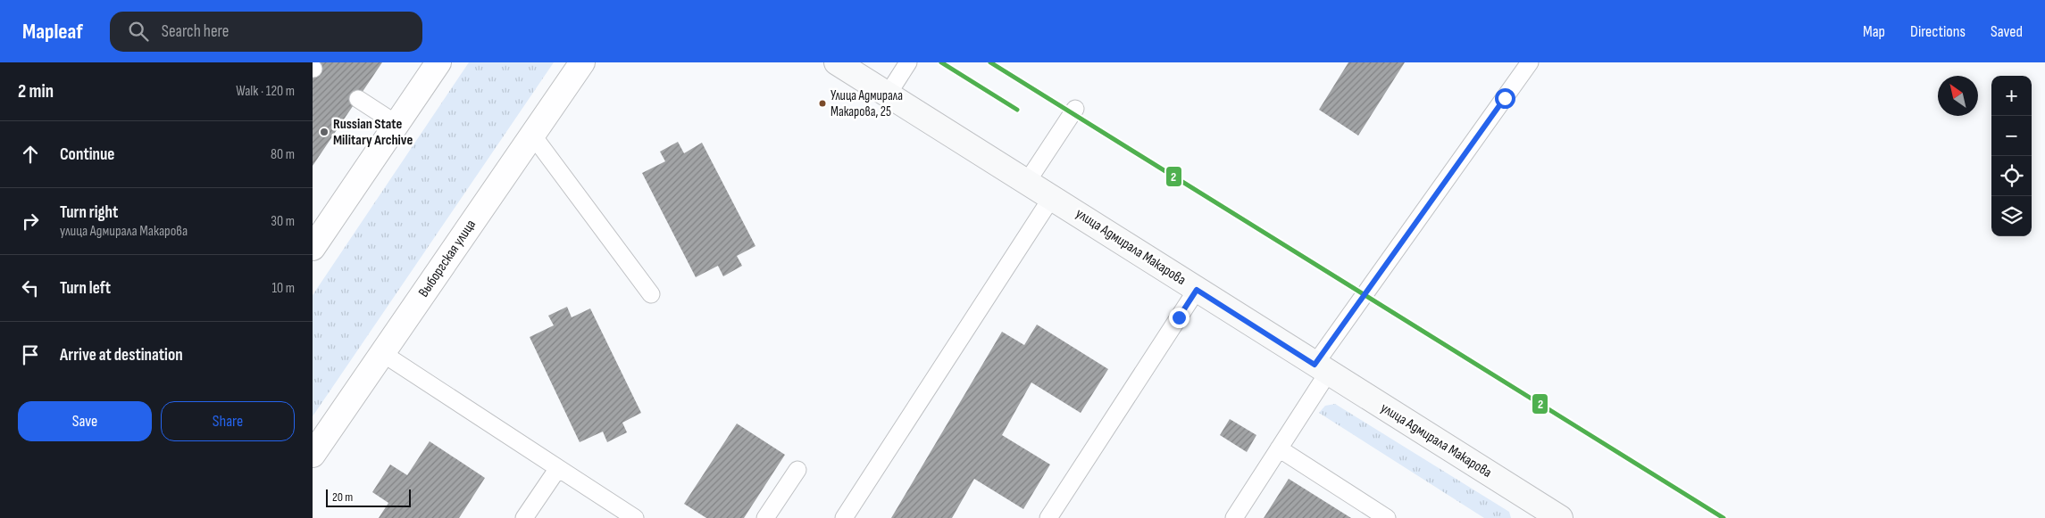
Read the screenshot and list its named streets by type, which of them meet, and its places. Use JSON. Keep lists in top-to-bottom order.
{
  "streets": {
    "street": ["улица Адмирала Макарова", "Выборгская улица"]
  },
  "places": ["Улица Адмирала Макарова, 25", "Russian State Military Archive"],
  "lines": ["metro line 2"],
  "scale_bar": "20 m",
  "north": "top left",
  "page": {
    "header": "Mapleaf",
    "search": "Search here",
    "nav": ["Map", "Directions", "Saved"],
    "heading": ["2 min", "Walk · 120 m"],
    "map_buttons": ["+", "−"],
    "list": [
      ["Continue", "80 m"],
      ["Turn right", "улица Адмирала Макарова", "30 m"],
      ["Turn left", "10 m"],
      "Arrive at destination"
    ],
    "buttons": ["Save", "Share"],
    "scale": "20 m"
  }
}
